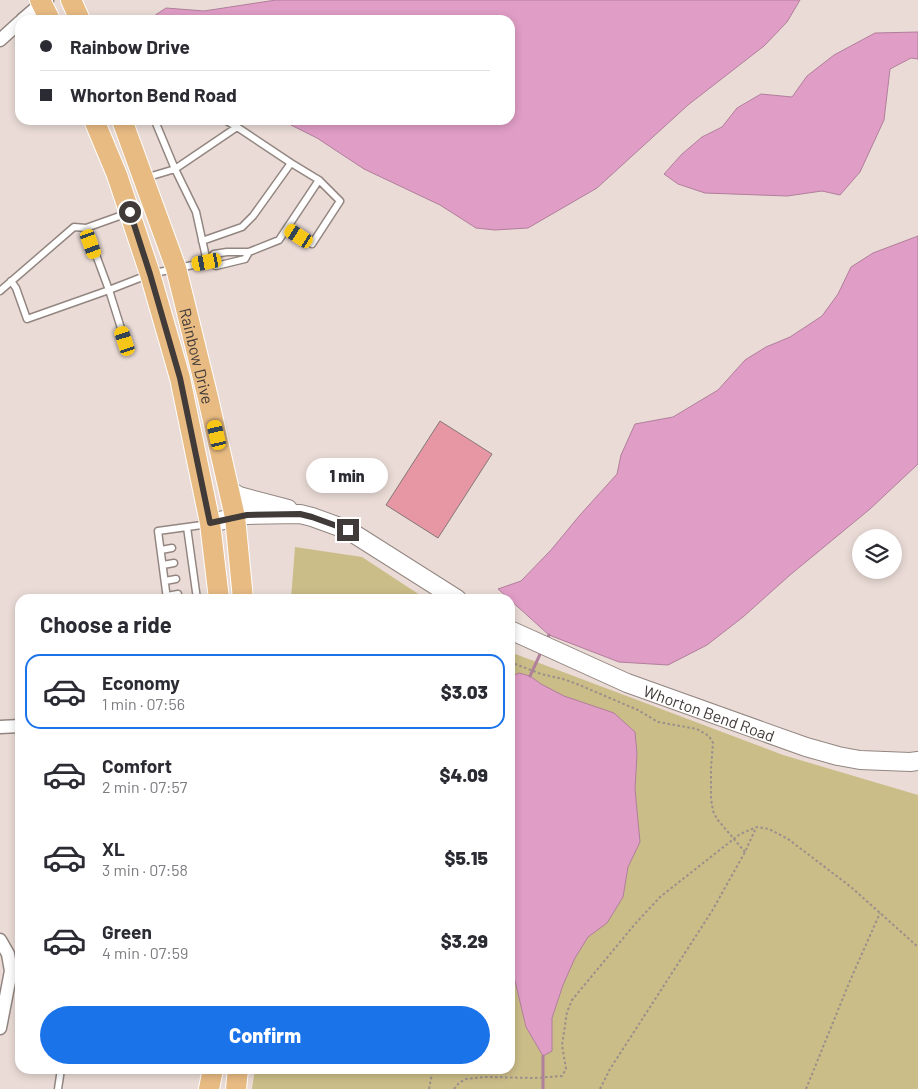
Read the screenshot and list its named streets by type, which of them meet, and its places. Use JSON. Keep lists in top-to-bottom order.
{
  "streets": {
    "main road": ["Rainbow Drive", "Whorton Bend Road"]
  },
  "page": {
    "banner": ["Rainbow Drive", "Whorton Bend Road"],
    "bubble": "1 min",
    "heading": "Choose a ride",
    "list": [
      {
        "name": "Economy",
        "note": "1 min · 07:56",
        "value": "$3.03"
      },
      {
        "name": "Comfort",
        "note": "2 min · 07:57",
        "value": "$4.09"
      },
      {
        "name": "XL",
        "note": "3 min · 07:58",
        "value": "$5.15"
      },
      {
        "name": "Green",
        "note": "4 min · 07:59",
        "value": "$3.29"
      }
    ],
    "buttons": "Confirm"
  }
}
